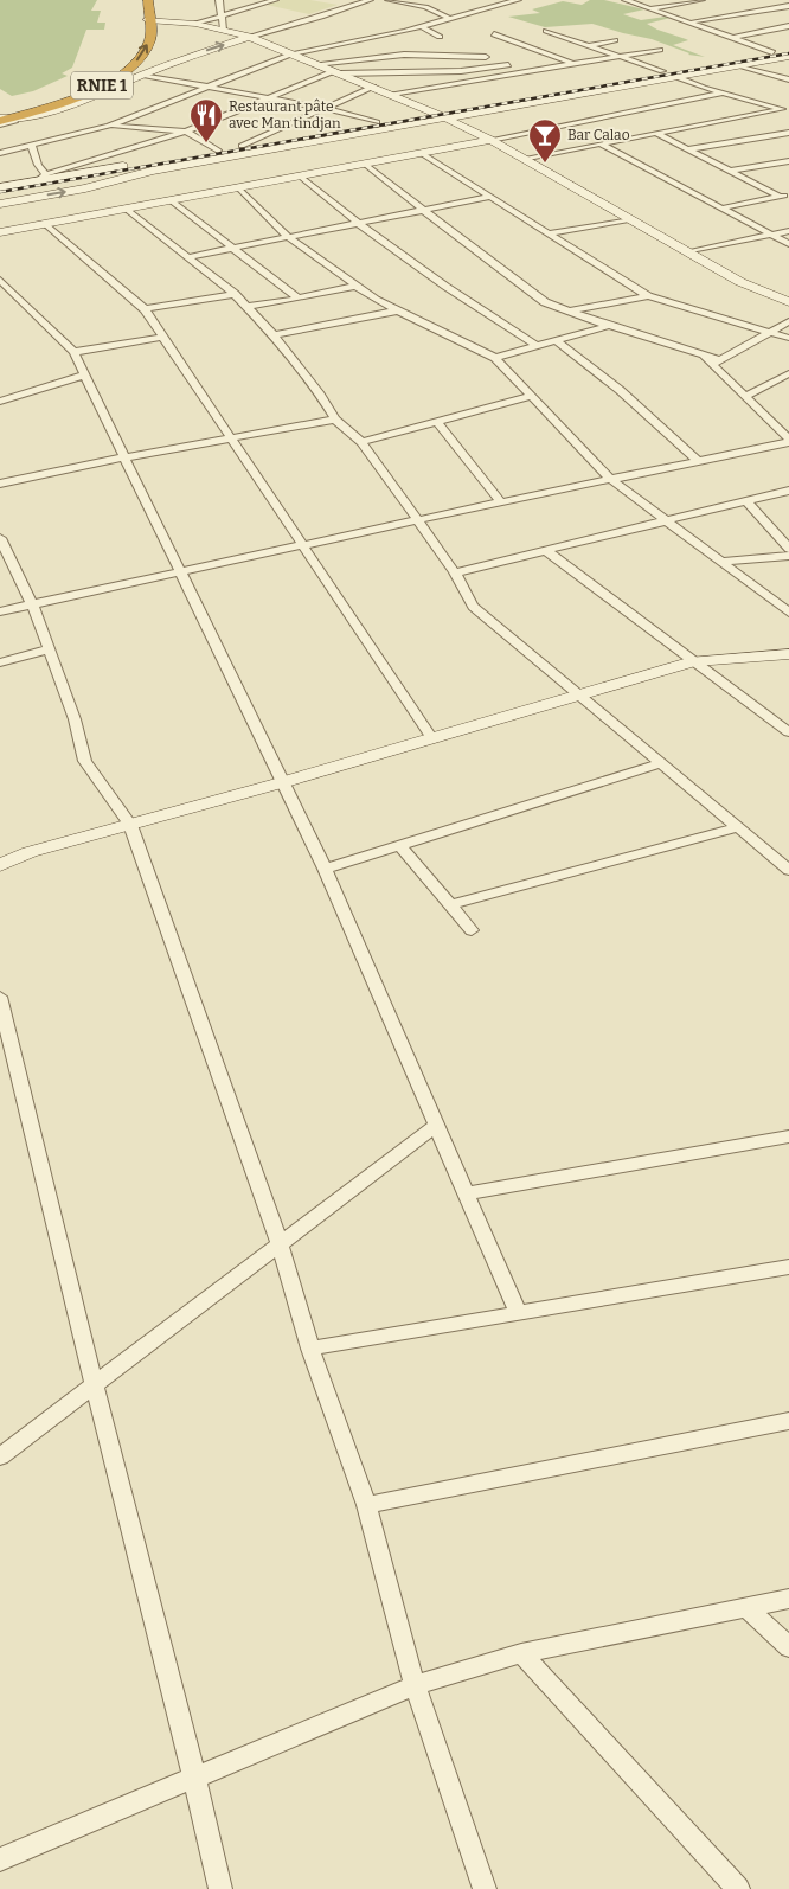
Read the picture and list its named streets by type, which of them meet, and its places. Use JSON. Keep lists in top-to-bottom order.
{
  "streets": {
    "highway": ["RNIE 1"]
  },
  "places": {
    "restaurant": ["Restaurant pâte avec Man tindjan"],
    "bar": ["Bar Calao"]
  }
}
